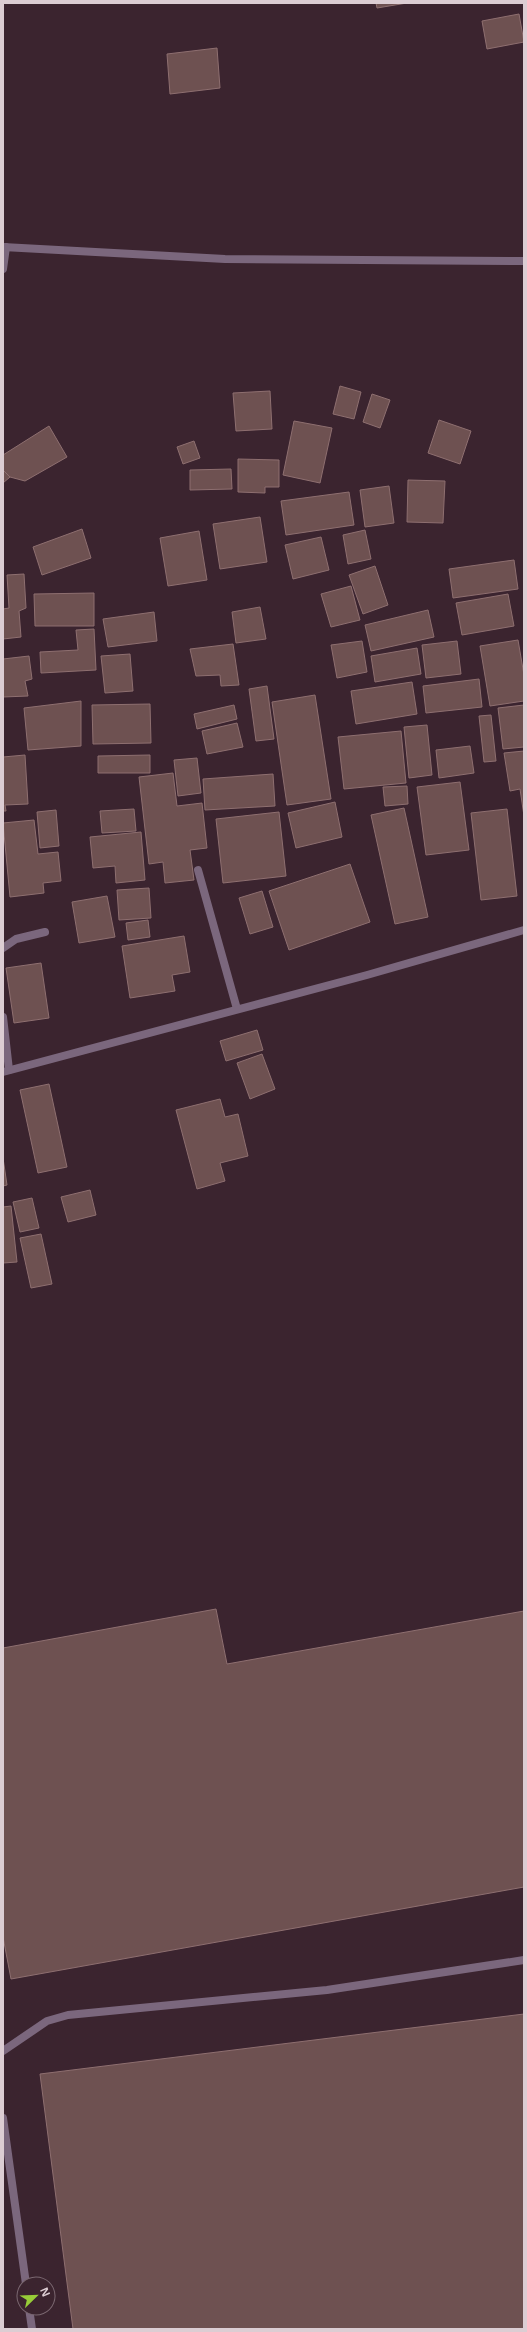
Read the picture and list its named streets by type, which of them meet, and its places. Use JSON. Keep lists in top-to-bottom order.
{
  "north": "top right"
}
